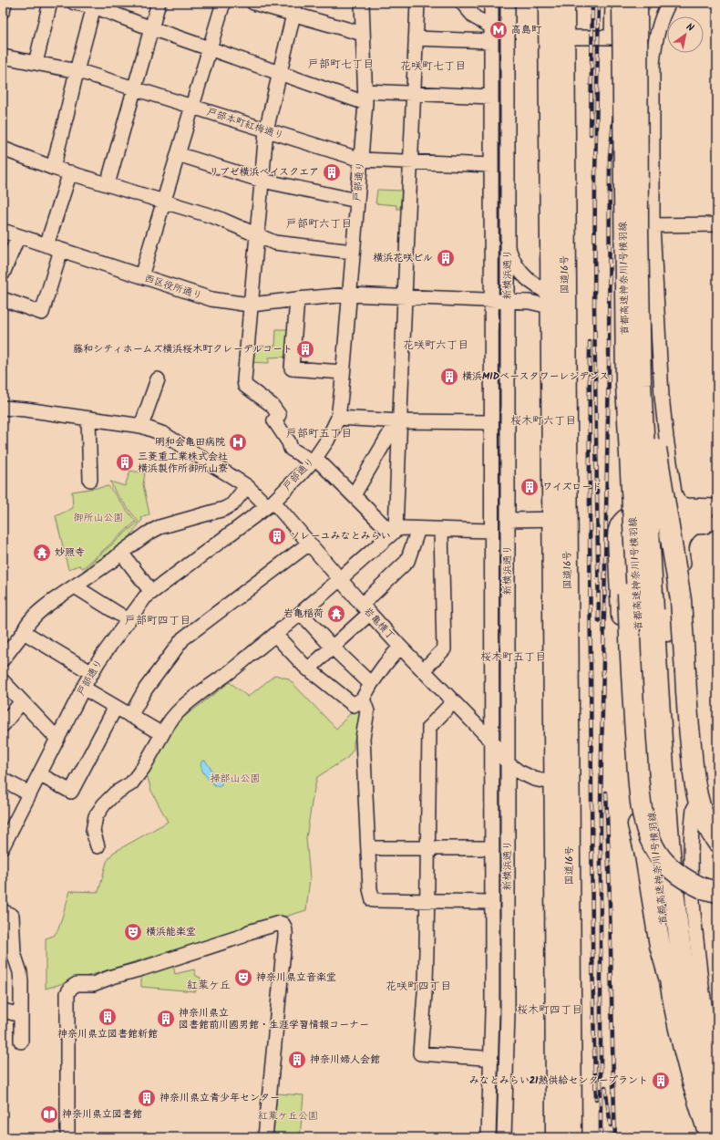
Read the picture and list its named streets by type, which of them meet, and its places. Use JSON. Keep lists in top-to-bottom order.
{
  "streets": {
    "highway": ["国道16号", "首都高速神奈川1号横羽線"],
    "street": [
      "戸部本町紅梅通り",
      "戸部通り",
      "新横浜通り",
      "西区役所通り",
      "岩亀横丁"
    ]
  },
  "crossings": [
    ["戸部本町紅梅通り", "戸部通り"],
    ["戸部本町紅梅通り", "新横浜通り"],
    ["戸部通り", "西区役所通り"],
    ["戸部通り", "岩亀横丁"],
    ["新横浜通り", "西区役所通り"],
    ["新横浜通り", "岩亀横丁"],
    ["国道16号", "西区役所通り"],
    ["国道16号", "岩亀横丁"]
  ],
  "districts": [
    "戸部町七丁目",
    "花咲町七丁目",
    "戸部町六丁目",
    "花咲町六丁目",
    "桜木町六丁目",
    "戸部町五丁目",
    "戸部町四丁目",
    "桜木町五丁目",
    "紅葉ケ丘",
    "花咲町四丁目",
    "桜木町四丁目"
  ],
  "parks": ["御所山公園", "掃部山公園", "紅葉ケ丘公園"],
  "places": {
    "metro station": ["高島町"],
    "building": [
      "リブゼ横浜ベイスクエア",
      "横浜花咲ビル",
      "藤和シティホームズ横浜桜木町クレーデルコート",
      "横浜MIDベースタワーレジデンス",
      "三菱重工業株式会社 横浜製作所御所山寮",
      "ワイズロード",
      "ソレーユみなとみらい",
      "神奈川県立図書館新館",
      "神奈川県立 図書館前川國男館・生涯学習情報コーナー",
      "神奈川婦人会館",
      "みなとみらい21熱供給センタープラント",
      "神奈川県立青少年センター"
    ],
    "hospital": ["明和会亀田病院"],
    "temple": ["妙照寺", "岩亀稲荷"],
    "theatre": ["横浜能楽堂", "神奈川県立音楽堂"],
    "library": ["神奈川県立図書館"]
  },
  "north": "top right"
}
